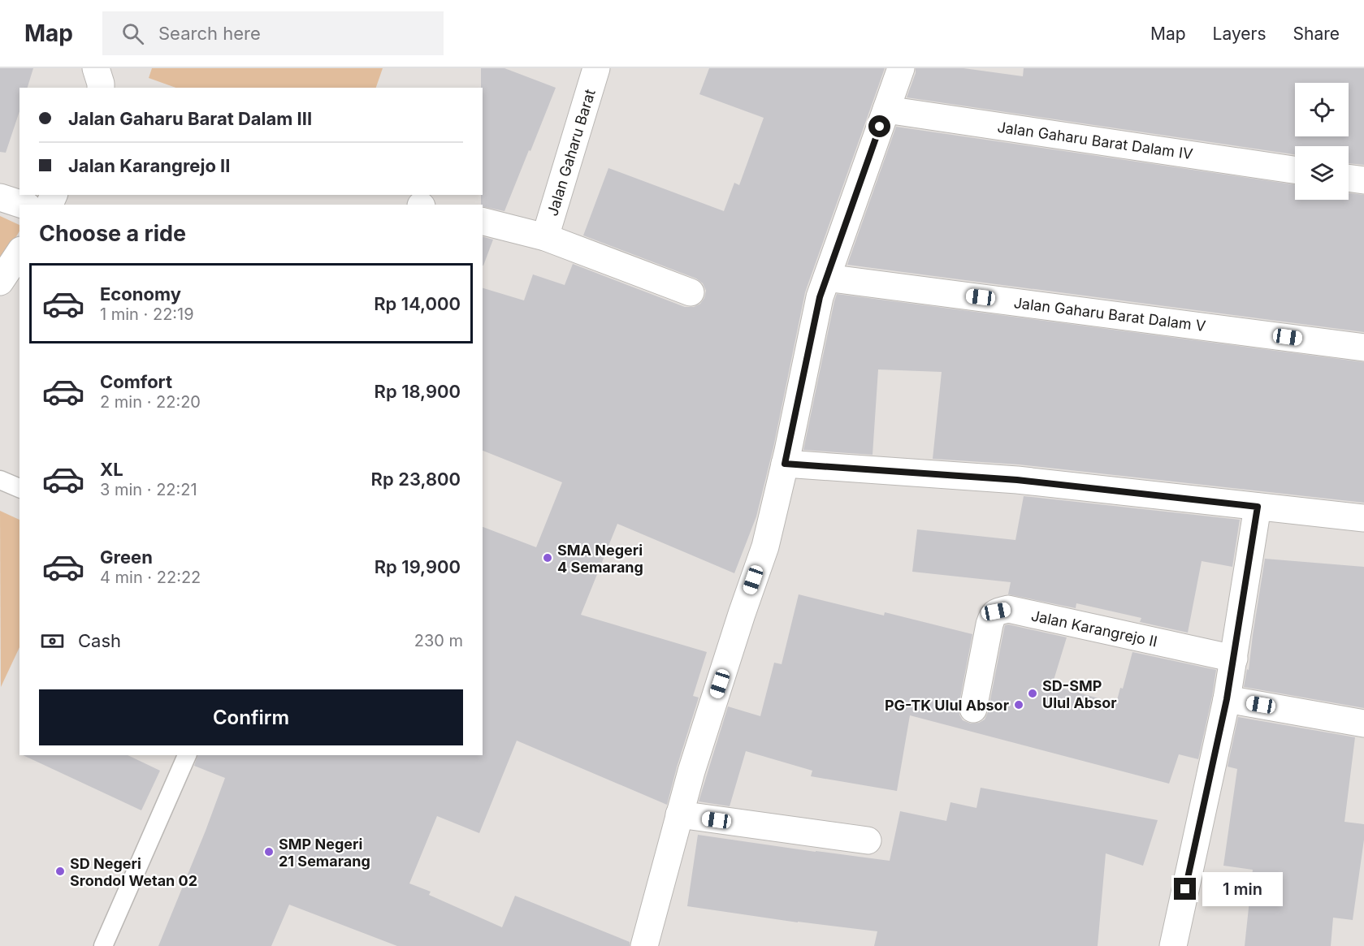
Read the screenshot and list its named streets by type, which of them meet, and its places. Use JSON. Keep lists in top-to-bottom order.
{
  "streets": {
    "street": [
      "Jalan Gaharu Barat Dalam IV",
      "Jalan Gaharu Barat",
      "Jalan Gaharu Barat Dalam V",
      "Jalan Karangrejo II"
    ]
  },
  "places": [
    "SMA Negeri 4 Semarang",
    "SD-SMP Ulul Absor",
    "PG-TK Ulul Absor",
    "SMP Negeri 21 Semarang",
    "SD Negeri Srondol Wetan 02"
  ],
  "page": {
    "header": "Map",
    "search": "Search here",
    "nav": ["Map", "Layers", "Share"],
    "banner": ["Jalan Gaharu Barat Dalam III", "Jalan Karangrejo II"],
    "heading": "Choose a ride",
    "list": [
      {
        "name": "Economy",
        "note": "1 min · 22:19",
        "value": "Rp 14,000"
      },
      {
        "name": "Comfort",
        "note": "2 min · 22:20",
        "value": "Rp 18,900"
      },
      {
        "name": "XL",
        "note": "3 min · 22:21",
        "value": "Rp 23,800"
      },
      {
        "name": "Green",
        "note": "4 min · 22:22",
        "value": "Rp 19,900"
      }
    ],
    "pay": ["Cash", "230 m"],
    "buttons": "Confirm",
    "bubble": "1 min"
  }
}
